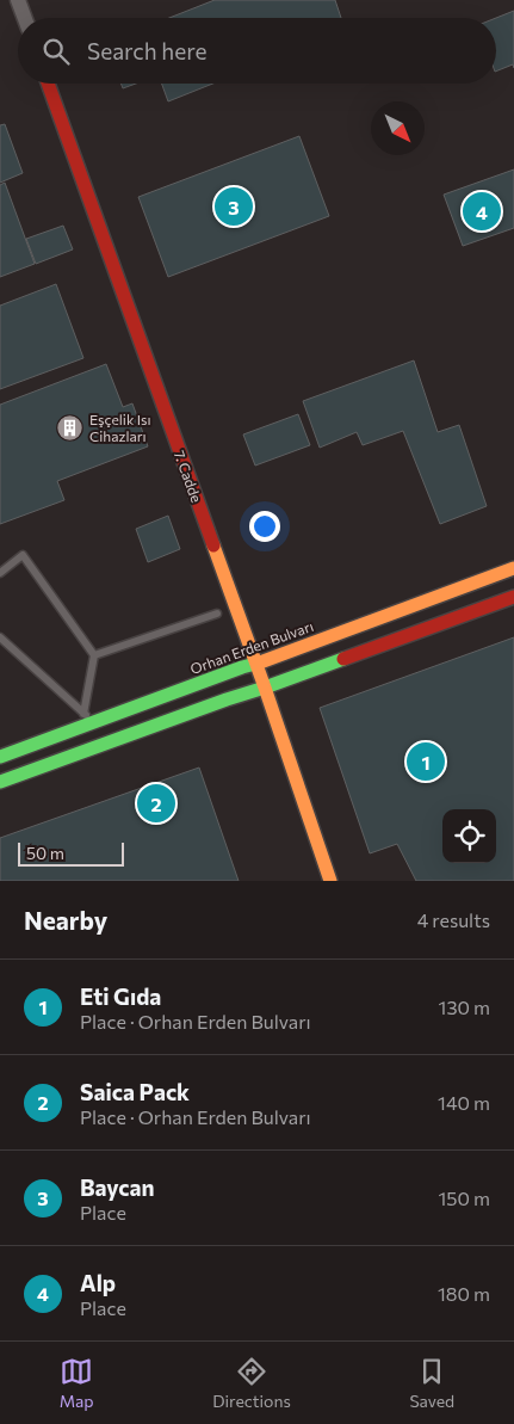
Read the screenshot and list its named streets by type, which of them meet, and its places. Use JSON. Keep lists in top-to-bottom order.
{
  "streets": {
    "street": ["7. Cadde", "Orhan Erden Bulvarı"]
  },
  "crossings": [
    ["7. Cadde", "Orhan Erden Bulvarı"]
  ],
  "places": {
    "building": ["Eşçelik Isı Cihazları"]
  },
  "scale_bar": "50 m",
  "north": "bottom right",
  "page": {
    "search": "Search here",
    "pins": [
      "3",
      "4",
      "1",
      "2"
    ],
    "scale": "50 m",
    "heading": ["Nearby", "4 results"],
    "list": [
      {
        "mark": "1",
        "name": "Eti Gıda",
        "note": "Place · Orhan Erden Bulvarı",
        "value": "130 m"
      },
      {
        "mark": "2",
        "name": "Saica Pack",
        "note": "Place · Orhan Erden Bulvarı",
        "value": "140 m"
      },
      {
        "mark": "3",
        "name": "Baycan",
        "note": "Place",
        "value": "150 m"
      },
      {
        "mark": "4",
        "name": "Alp",
        "note": "Place",
        "value": "180 m"
      }
    ],
    "nav": ["Map", "Directions", "Saved"]
  }
}
